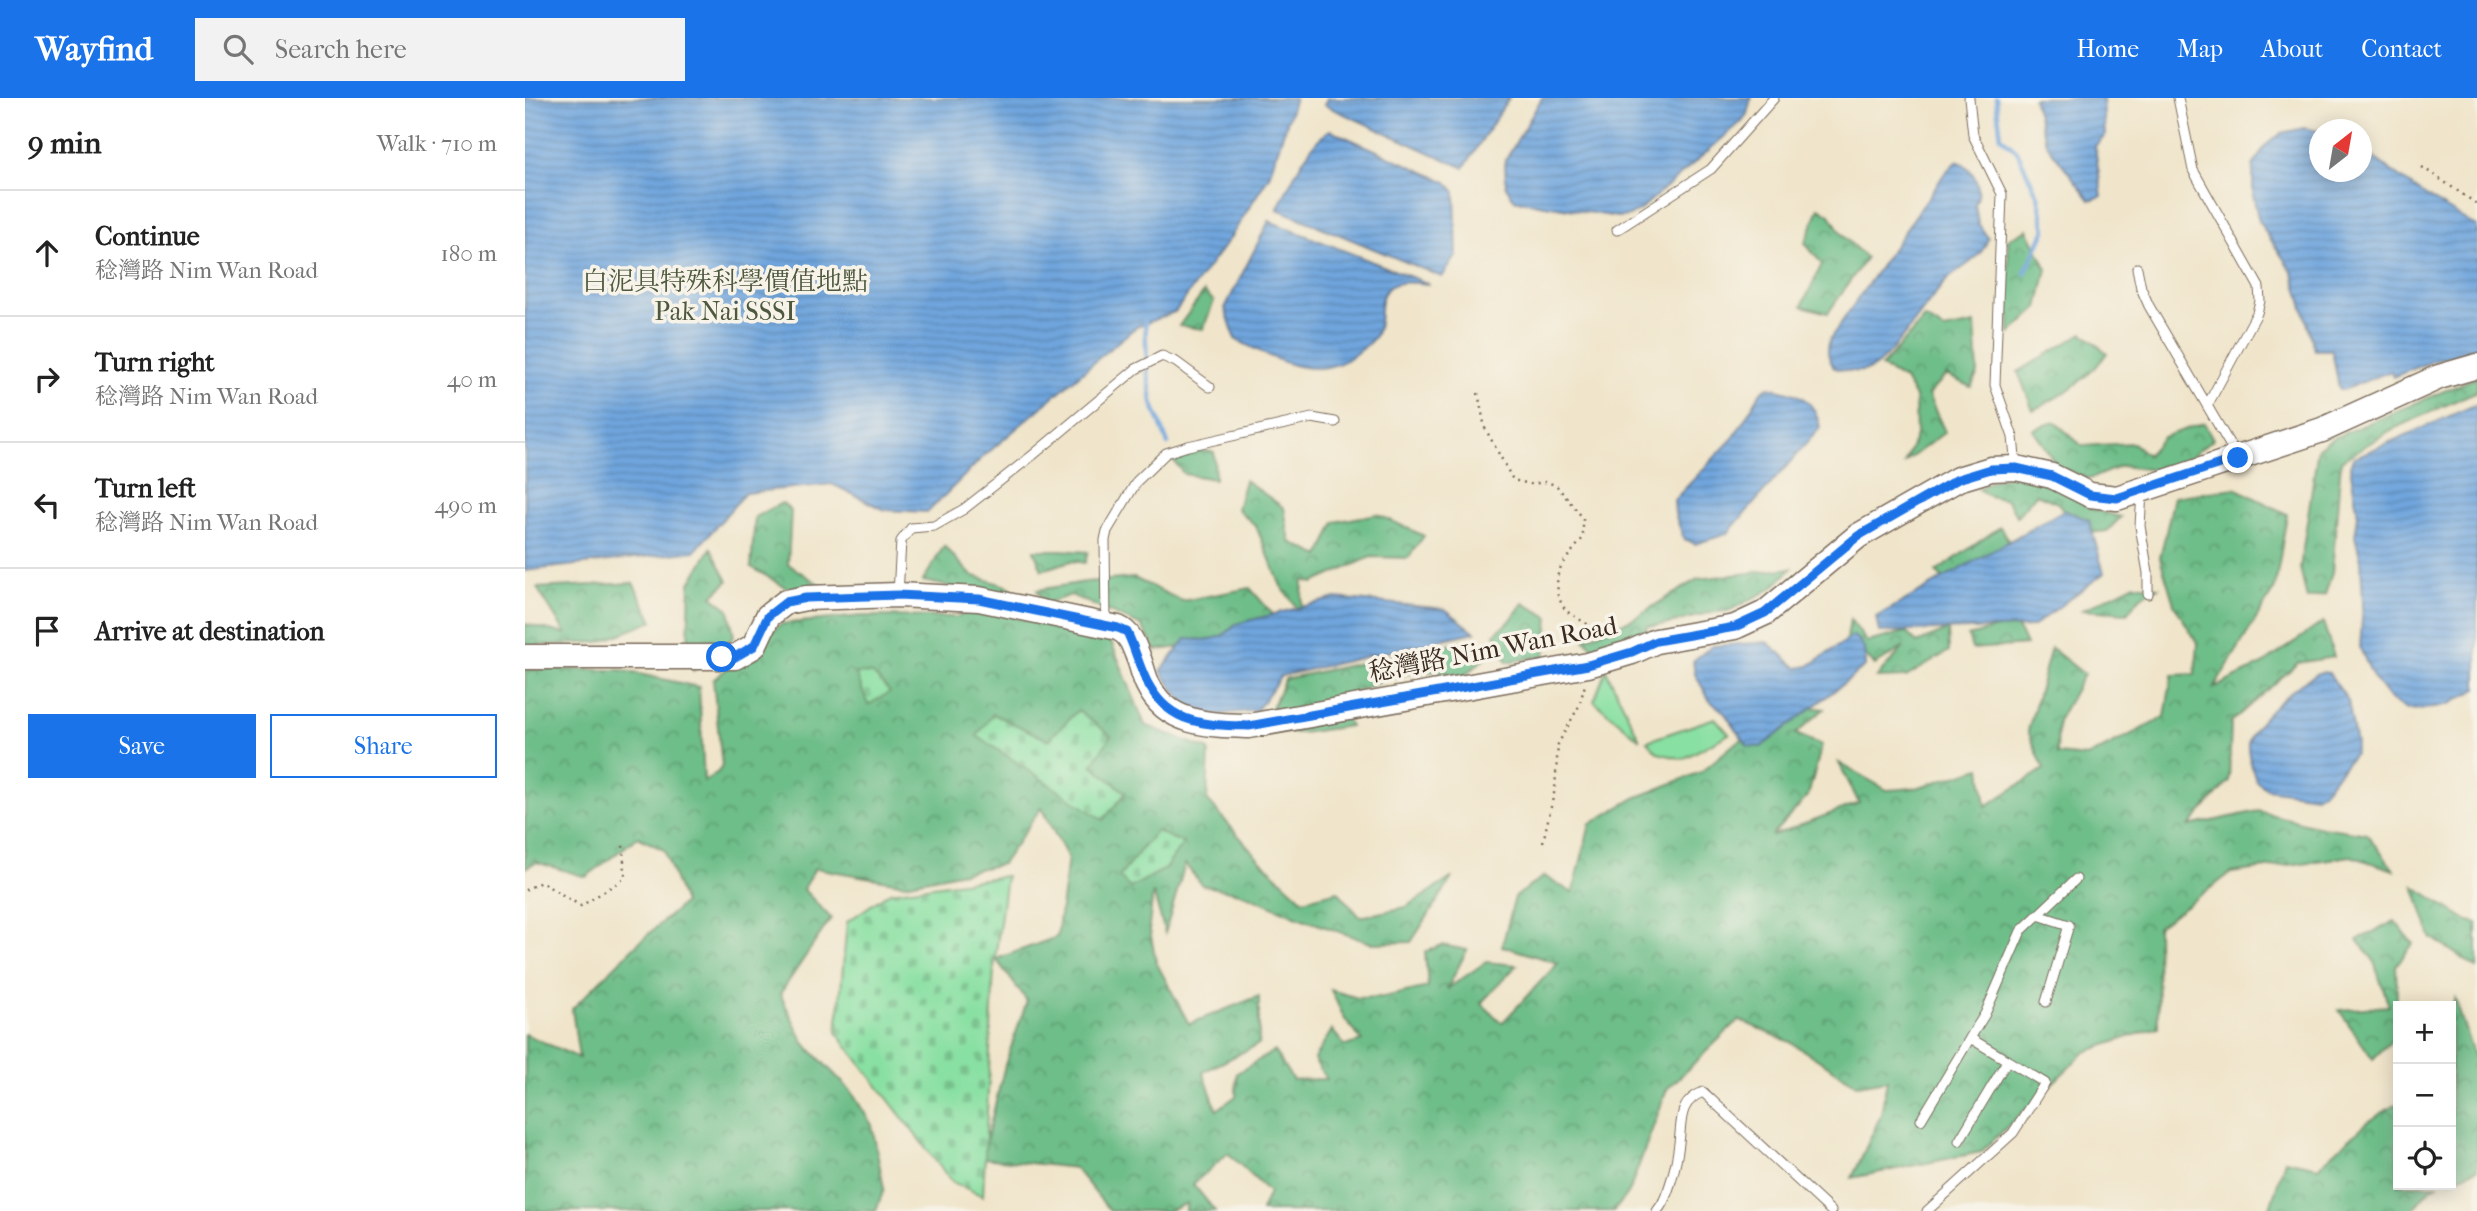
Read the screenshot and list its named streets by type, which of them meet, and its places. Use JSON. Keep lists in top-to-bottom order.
{
  "streets": {
    "street": ["稔灣路 Nim Wan Road"]
  },
  "parks": ["白泥具特殊科學價值地點 Pak Nai SSSI"],
  "north": "top right",
  "page": {
    "header": "Wayfind",
    "search": "Search here",
    "nav": [
      "Home",
      "Map",
      "About",
      "Contact"
    ],
    "heading": ["9 min", "Walk · 710 m"],
    "list": [
      ["Continue", "稔灣路 Nim Wan Road", "180 m"],
      ["Turn right", "稔灣路 Nim Wan Road", "40 m"],
      ["Turn left", "稔灣路 Nim Wan Road", "490 m"],
      "Arrive at destination"
    ],
    "buttons": ["Save", "Share"],
    "map_buttons": ["+", "−"]
  }
}
